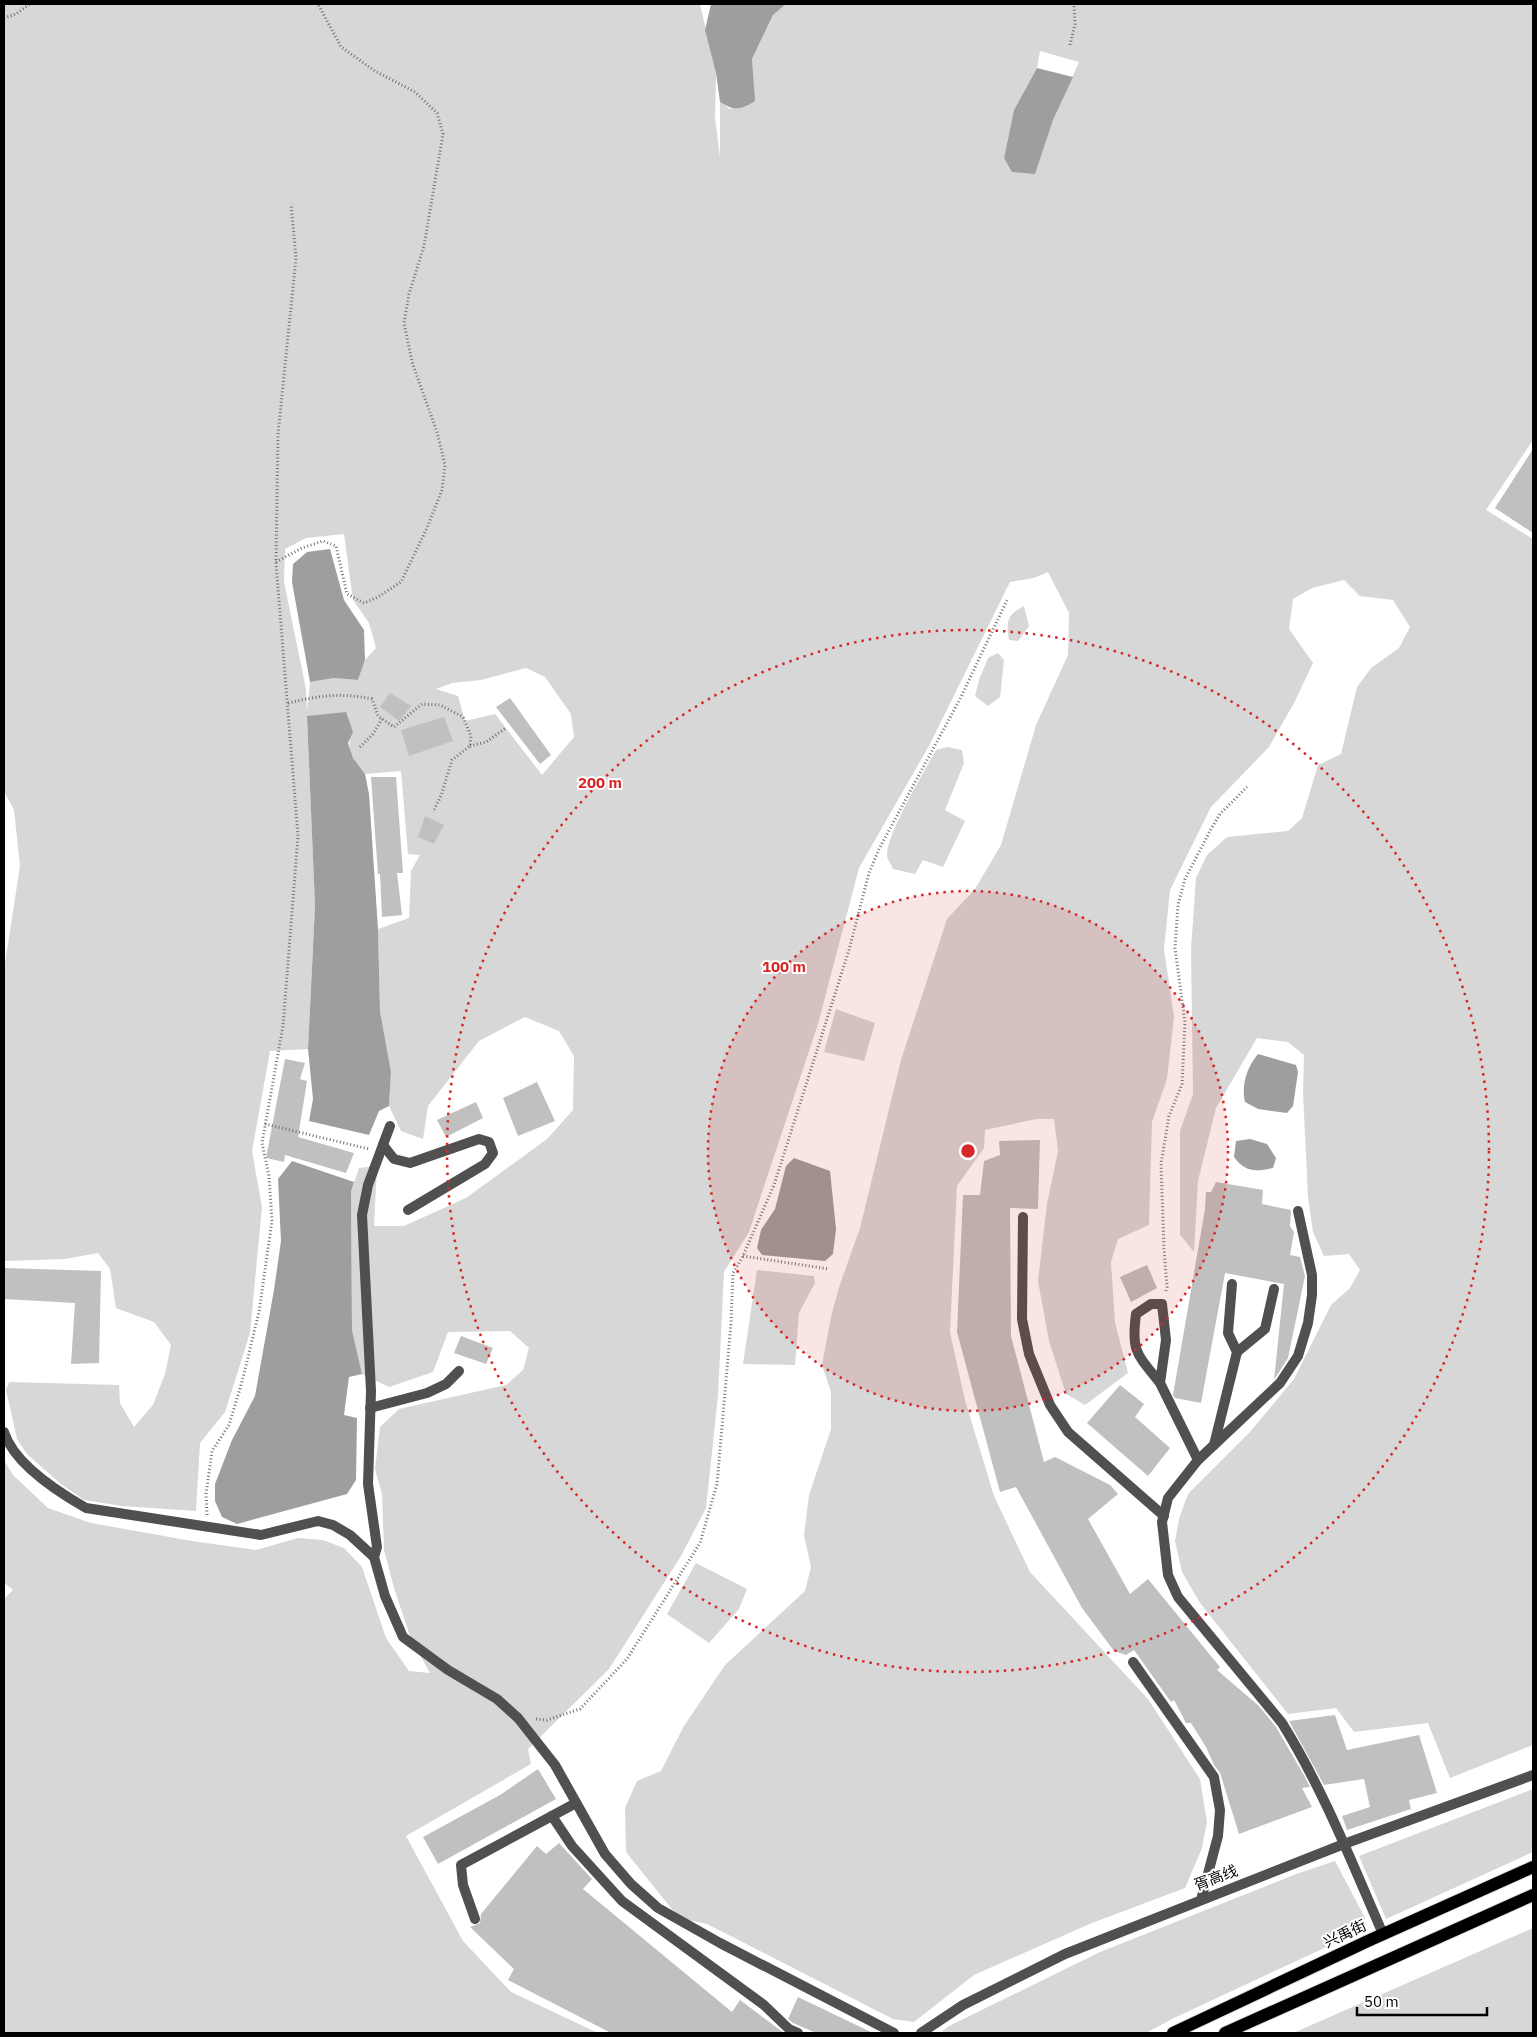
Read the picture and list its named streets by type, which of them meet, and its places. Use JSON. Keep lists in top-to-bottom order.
{
  "streets": {
    "main road": ["兴禹街"],
    "street": ["胥高线"]
  },
  "scale_bar": "50 m",
  "rings": ["200 m", "100 m"]
}
